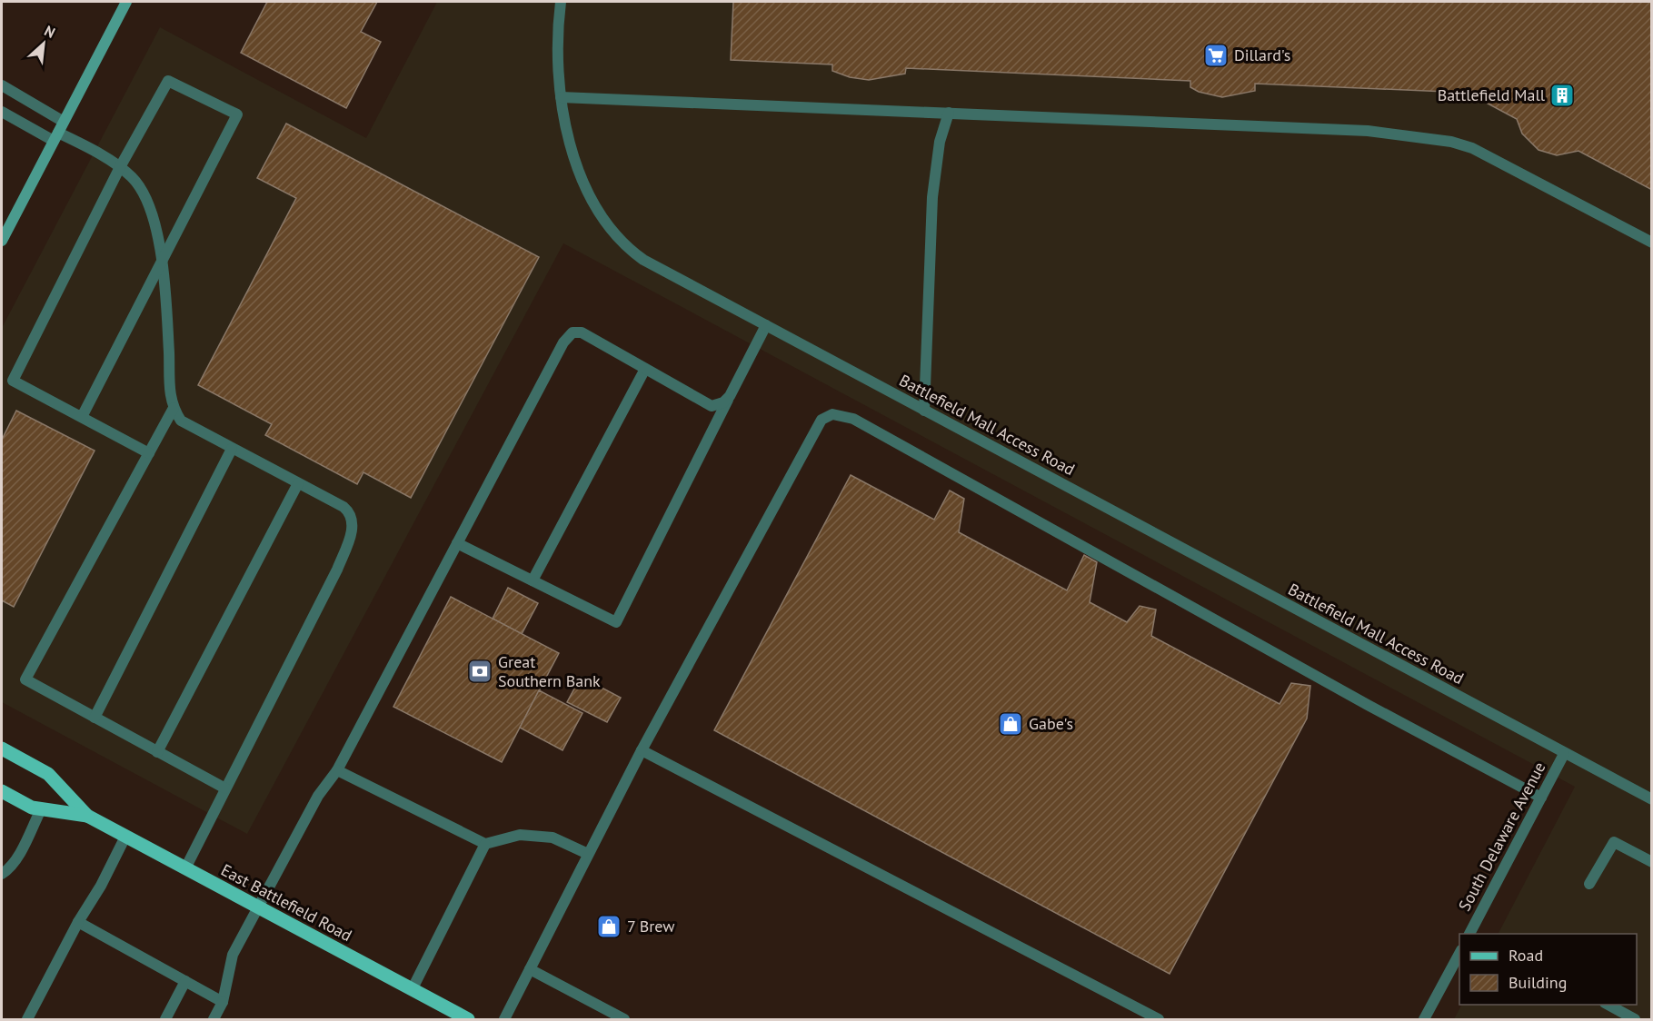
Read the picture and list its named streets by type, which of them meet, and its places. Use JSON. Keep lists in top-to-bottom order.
{
  "streets": {
    "main road": ["East Battlefield Road"],
    "street": ["Battlefield Mall Access Road", "South Delaware Avenue"]
  },
  "crossings": [
    ["Battlefield Mall Access Road", "South Delaware Avenue"]
  ],
  "places": {
    "supermarket": ["Dillard's"],
    "building": ["Battlefield Mall"],
    "bank": ["Great Southern Bank"],
    "shop": ["Gabe's", "7 Brew"]
  },
  "legend": ["Road", "Building"],
  "north": "top right"
}
